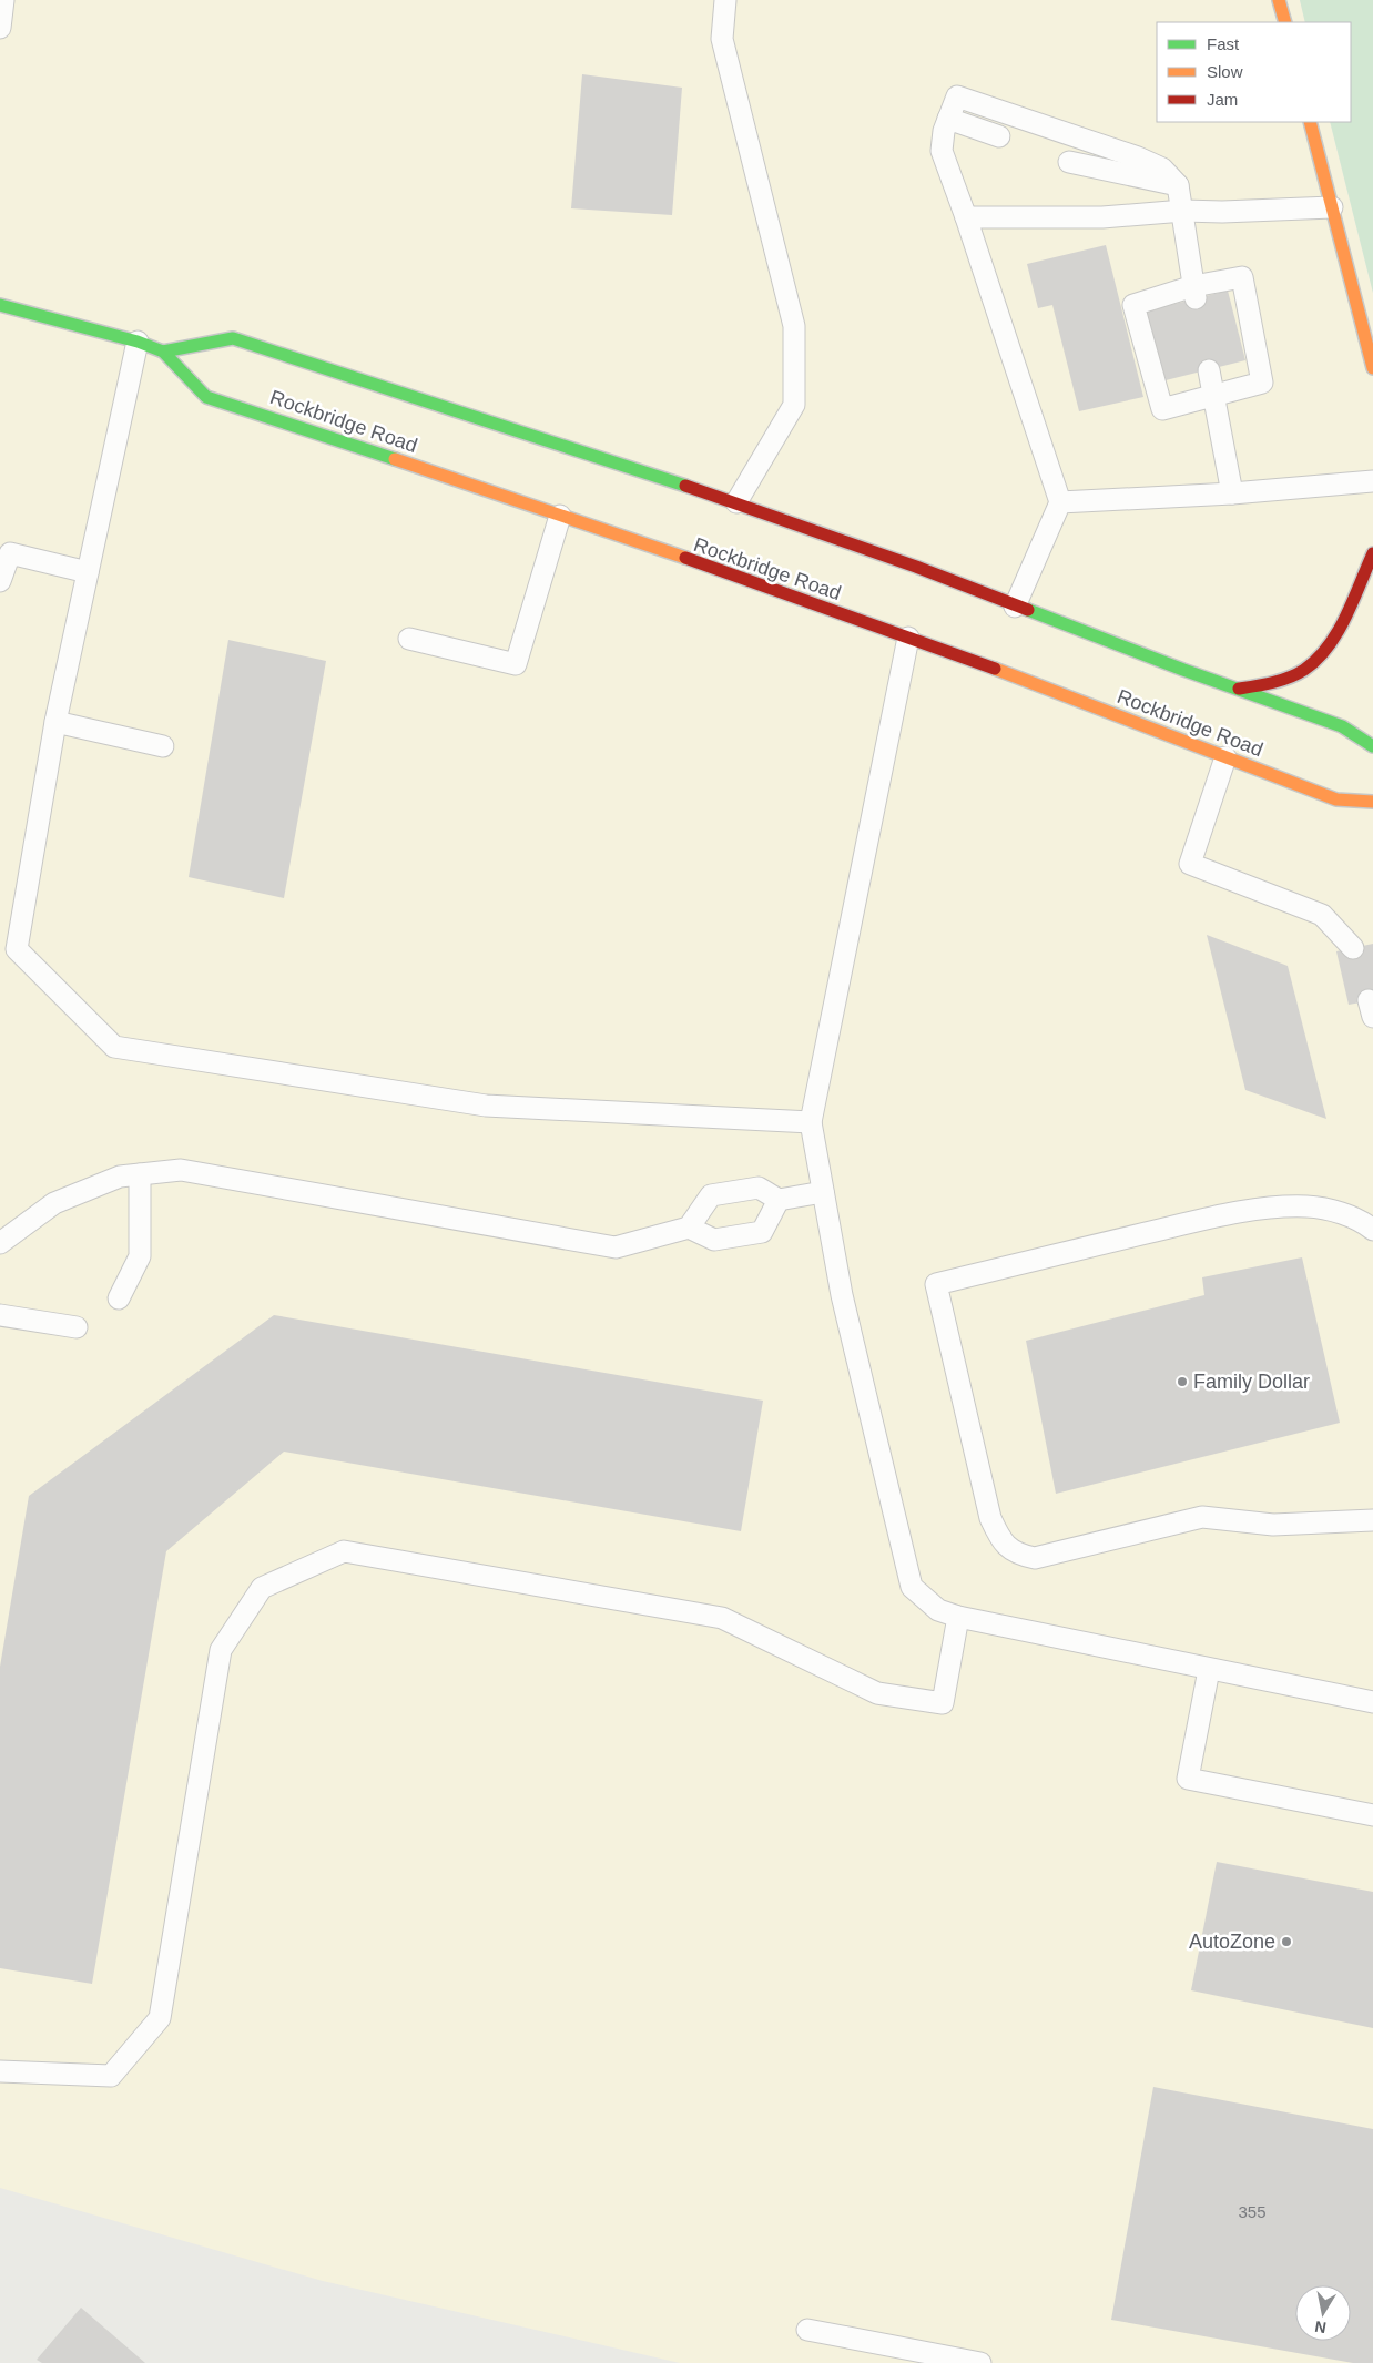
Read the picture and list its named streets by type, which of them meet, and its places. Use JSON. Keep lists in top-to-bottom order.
{
  "streets": {
    "main road": ["Rockbridge Road"]
  },
  "places": ["Family Dollar", "AutoZone"],
  "house_numbers": ["355"],
  "legend": ["Fast", "Slow", "Jam"],
  "north": "bottom"
}
